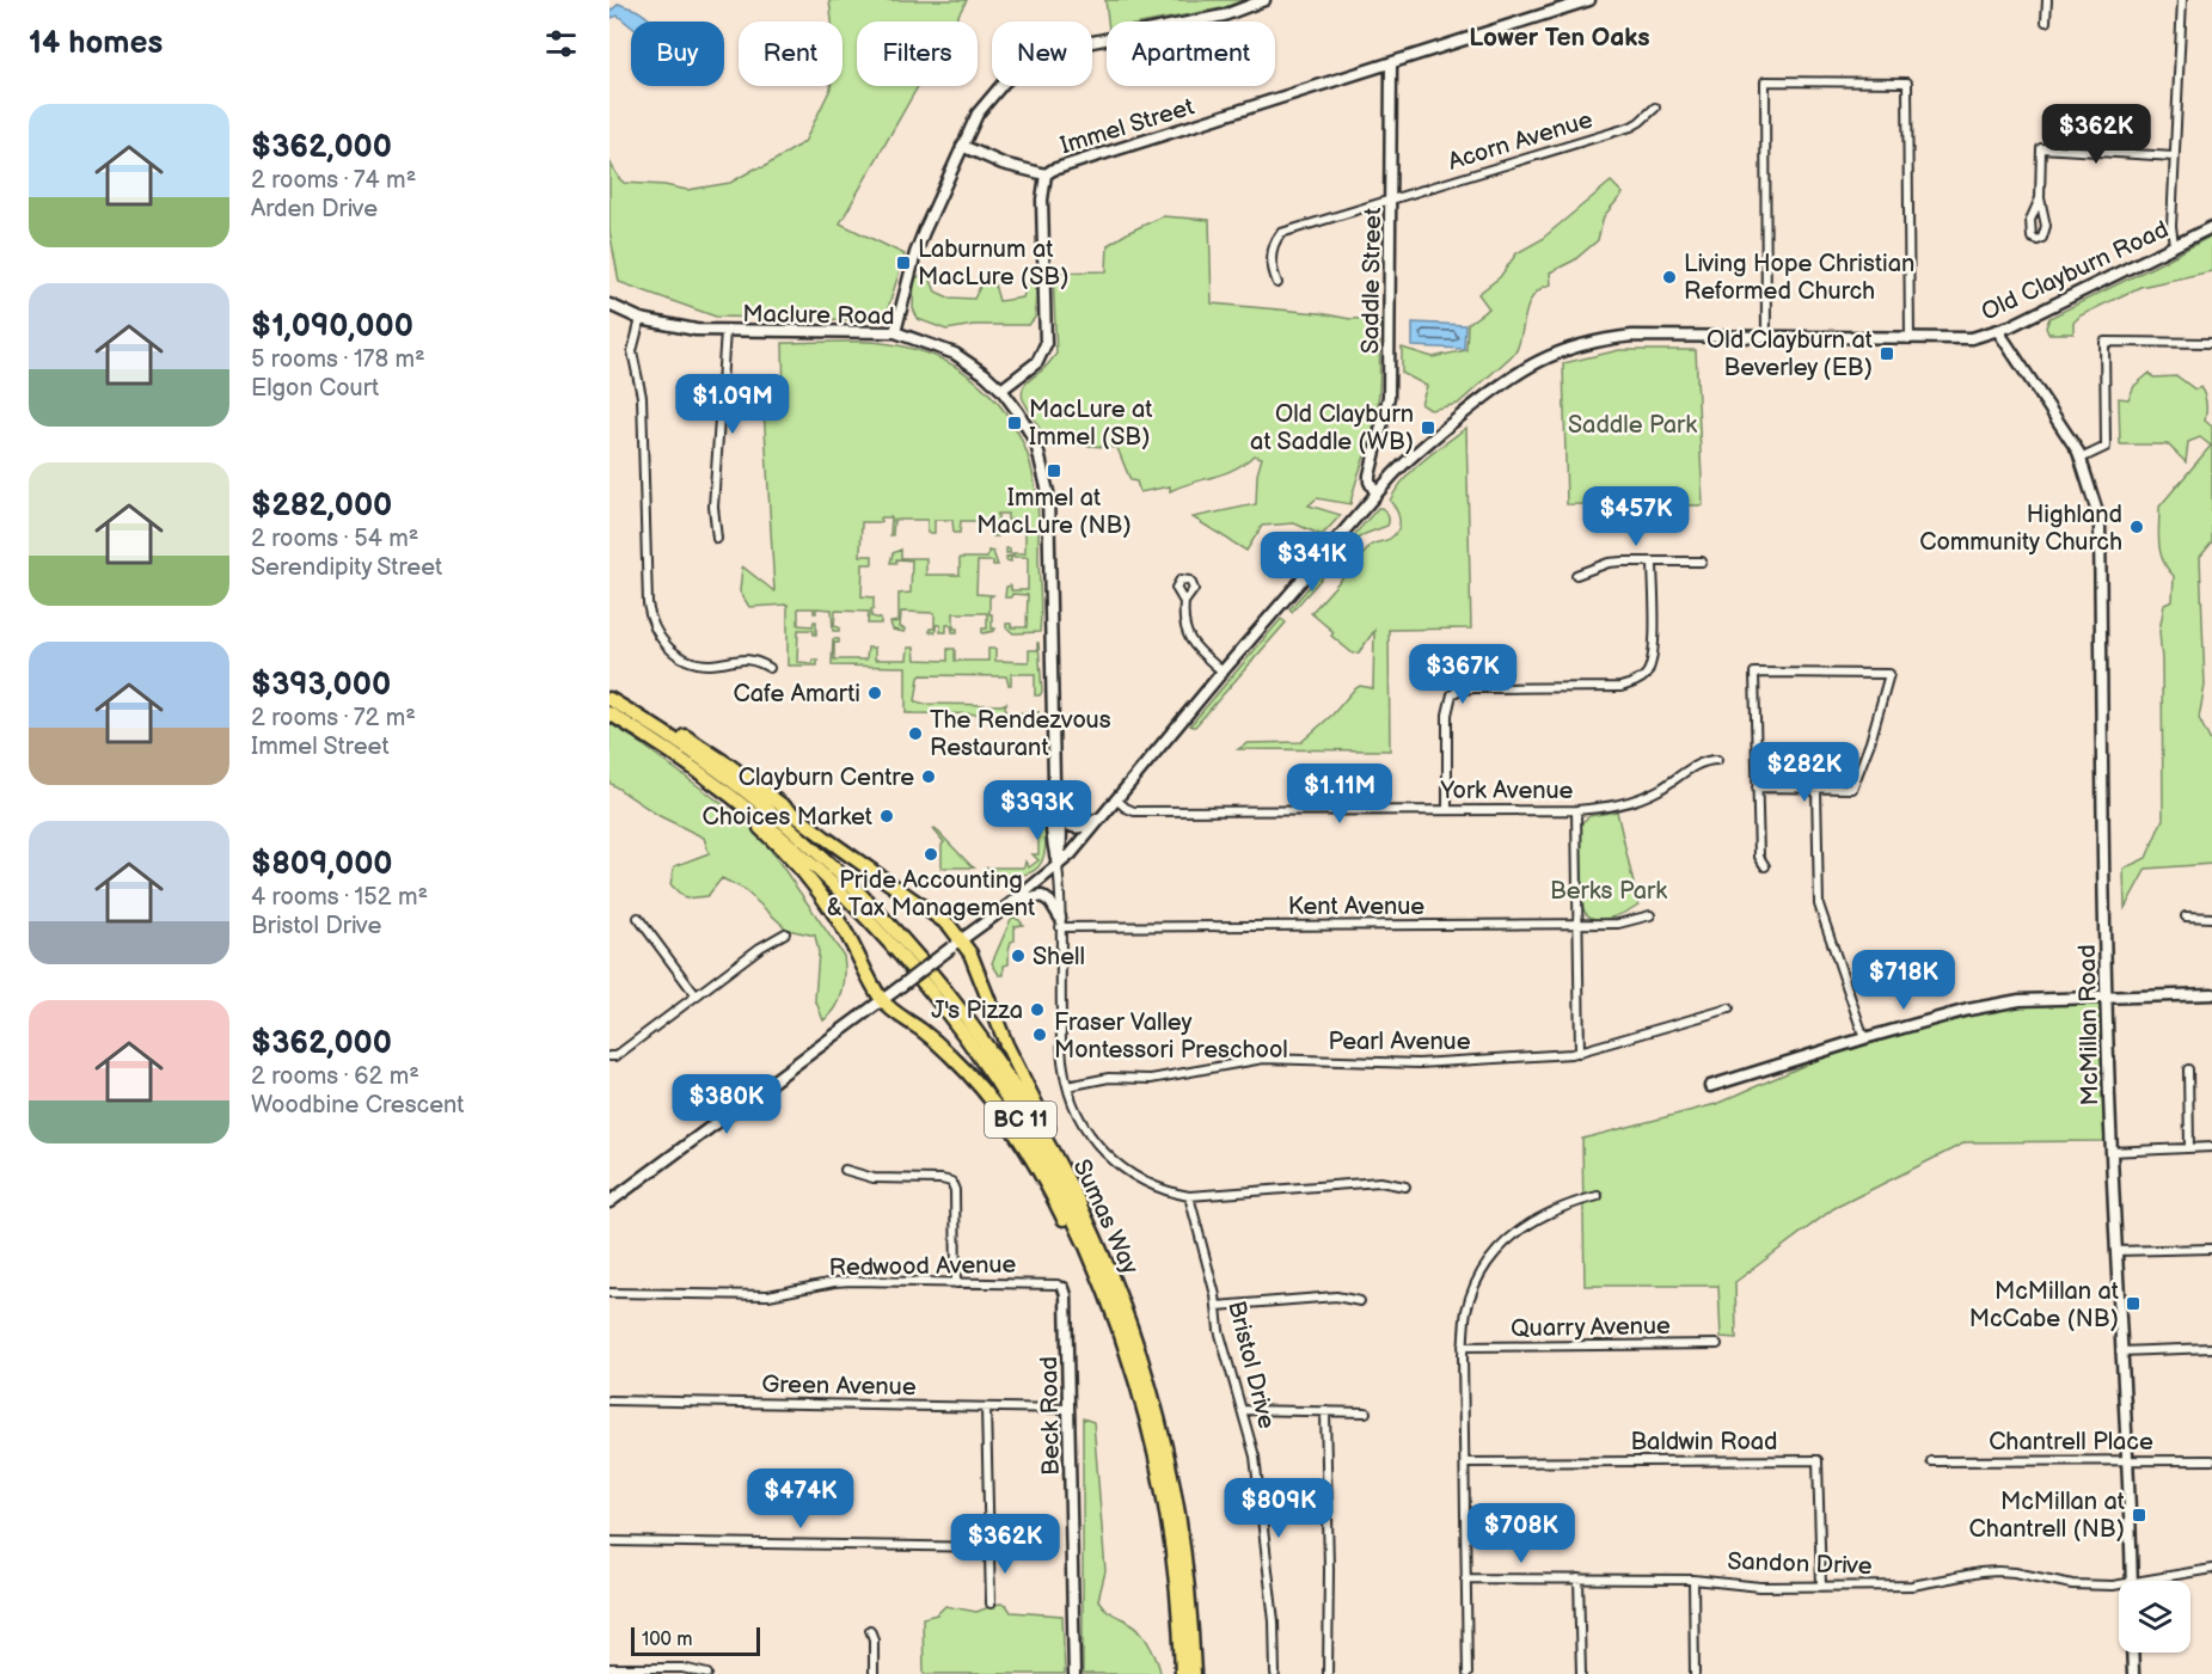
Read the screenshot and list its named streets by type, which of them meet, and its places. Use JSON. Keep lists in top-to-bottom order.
{
  "streets": {
    "highway": ["BC 11", "Sumas Way"],
    "main road": [
      "Immel Street",
      "Old Clayburn Road",
      "Saddle Street",
      "Maclure Road",
      "McMillan Road",
      "Beck Road"
    ],
    "street": [
      "Acorn Avenue",
      "York Avenue",
      "Kent Avenue",
      "Pearl Avenue",
      "Redwood Avenue",
      "Quarry Avenue",
      "Bristol Drive",
      "Green Avenue",
      "Baldwin Road",
      "Chantrell Place",
      "Sandon Drive"
    ]
  },
  "crossings": [
    ["Immel Street", "Saddle Street"],
    ["Immel Street", "Maclure Road"],
    ["Acorn Avenue", "Saddle Street"],
    ["Old Clayburn Road", "Saddle Street"],
    ["Old Clayburn Road", "York Avenue"],
    ["Old Clayburn Road", "McMillan Road"],
    ["McMillan Road", "Chantrell Place"],
    ["Redwood Avenue", "Beck Road"],
    ["Green Avenue", "Beck Road"],
    ["Baldwin Road", "Sandon Drive"]
  ],
  "districts": ["Lower Ten Oaks"],
  "parks": ["Saddle Park", "Berks Park"],
  "places": {
    "transit": [
      "Laburnum at MacLure (SB)",
      "Old Clayburn at Beverley (EB)",
      "MacLure at Immel (SB)",
      "Old Clayburn at Saddle (WB)",
      "Immel at MacLure (NB)",
      "McMillan at McCabe (NB)",
      "McMillan at Chantrell (NB)"
    ],
    "other": [
      "Living Hope Christian Reformed Church",
      "Highland Community Church",
      "Cafe Amarti",
      "The Rendezvous Restaurant",
      "Clayburn Centre",
      "Choices Market",
      "Pride Accounting & Tax Management",
      "Shell",
      "J's Pizza",
      "Fraser Valley Montessori Preschool"
    ]
  },
  "scale_bar": "100 m",
  "page": {
    "heading": "14 homes",
    "chip": [
      "Buy",
      "Rent",
      "Filters",
      "New",
      "Apartment"
    ],
    "list": [
      {
        "name": "$362,000",
        "note": "2 rooms · 74 m² · Arden Drive"
      },
      {
        "name": "$1,090,000",
        "note": "5 rooms · 178 m² · Elgon Court"
      },
      {
        "name": "$282,000",
        "note": "2 rooms · 54 m² · Serendipity Street"
      },
      {
        "name": "$393,000",
        "note": "2 rooms · 72 m² · Immel Street"
      },
      {
        "name": "$809,000",
        "note": "4 rooms · 152 m² · Bristol Drive"
      },
      {
        "name": "$362,000",
        "note": "2 rooms · 62 m² · Woodbine Crescent"
      }
    ],
    "price": [
      "$362K",
      "$1.09M",
      "$457K",
      "$341K",
      "$367K",
      "$282K",
      "$1.11M",
      "$393K",
      "$718K",
      "$380K",
      "$474K",
      "$809K",
      "$708K",
      "$362K"
    ],
    "scale": "100 m"
  }
}
